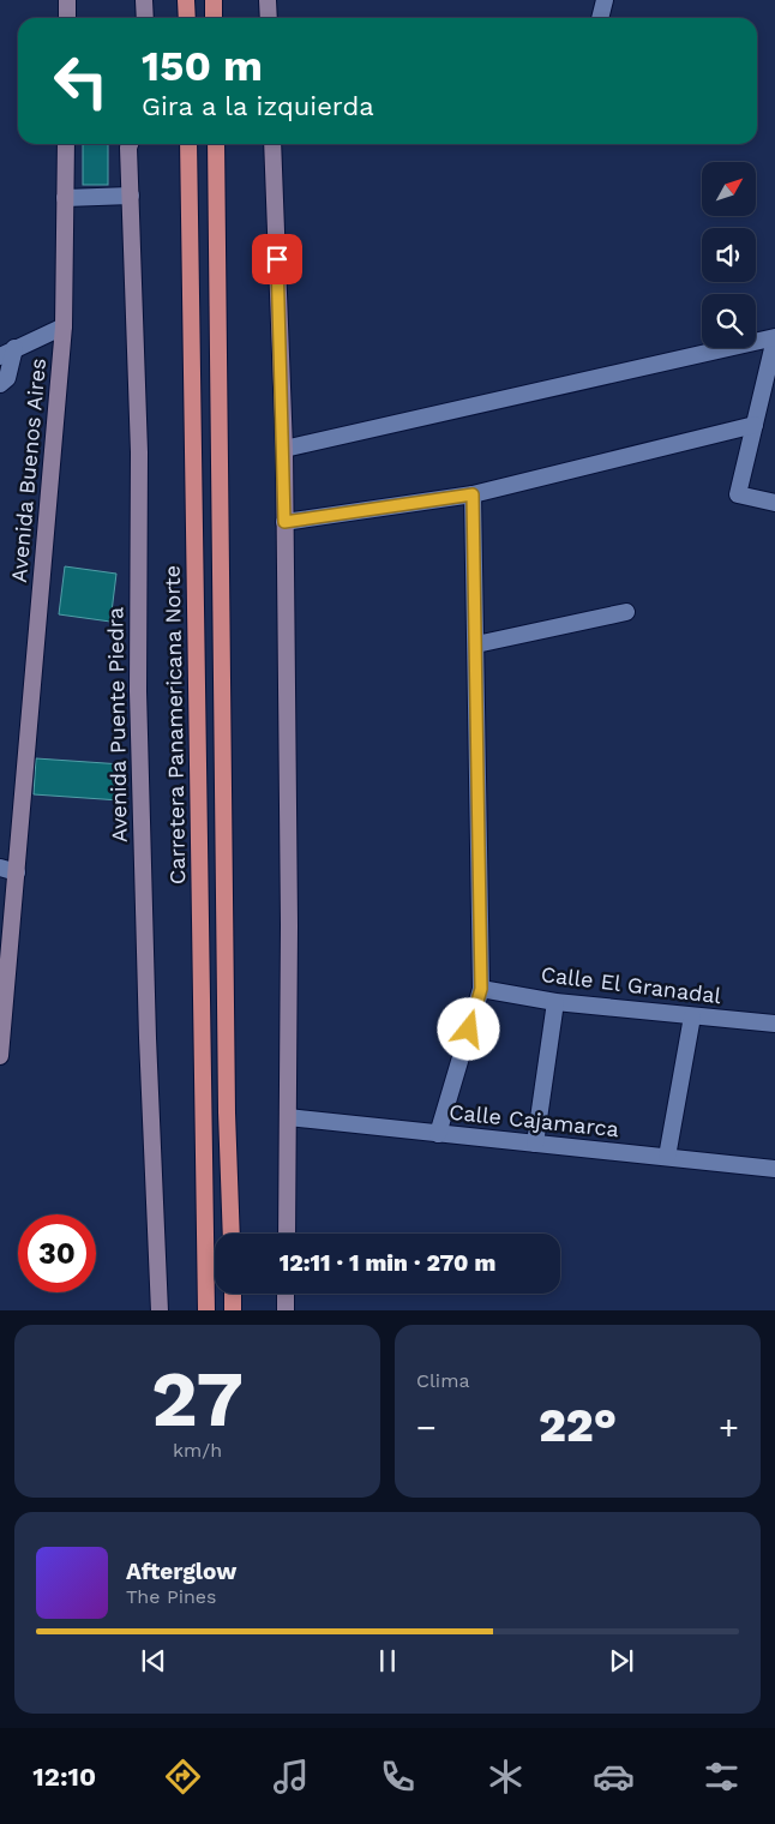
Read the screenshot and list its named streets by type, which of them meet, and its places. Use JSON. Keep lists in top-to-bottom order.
{
  "streets": {
    "highway": ["Carretera Panamericana Norte"],
    "main road": ["Avenida Buenos Aires", "Avenida Puente Piedra"],
    "street": ["Calle El Granadal", "Calle Cajamarca"]
  },
  "north": "top right",
  "page": {
    "turn": ["150 m", "Gira a la izquierda"],
    "limit": "30",
    "trip": "12:11 · 1 min · 270 m",
    "tile": [
      ["27", "km/h"],
      "Clima"
    ],
    "heat": ["−", "22°", "+"],
    "song": ["Afterglow", "The Pines"],
    "tabs": "12:10"
  }
}
